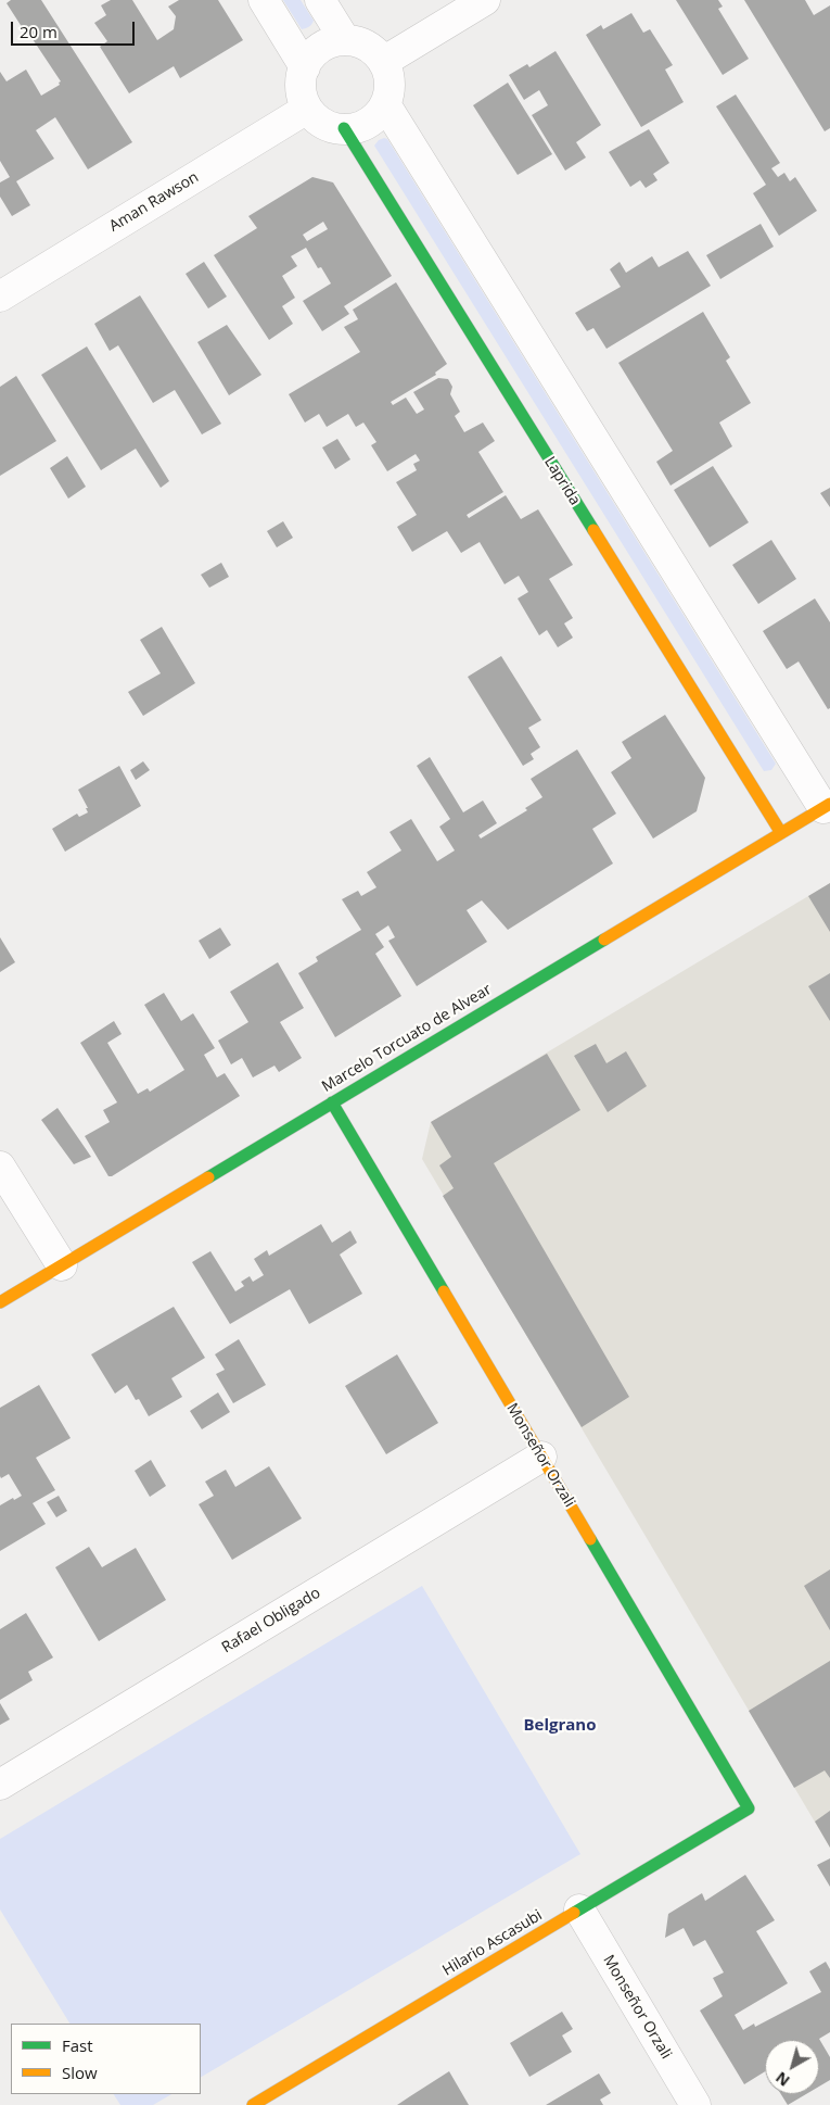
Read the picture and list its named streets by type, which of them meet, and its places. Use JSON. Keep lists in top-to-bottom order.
{
  "streets": {
    "street": [
      "Aman Rawson",
      "Laprida",
      "Marcelo Torcuato de Alvear",
      "Monseñor Orzali",
      "Rafael Obligado",
      "Hilario Ascasubi"
    ]
  },
  "crossings": [
    ["Aman Rawson", "Laprida"],
    ["Laprida", "Marcelo Torcuato de Alvear"],
    ["Marcelo Torcuato de Alvear", "Monseñor Orzali"],
    ["Monseñor Orzali", "Rafael Obligado"],
    ["Monseñor Orzali", "Hilario Ascasubi"]
  ],
  "districts": ["Belgrano"],
  "legend": ["Fast", "Slow"],
  "scale_bar": "20 m",
  "north": "bottom left"
}
